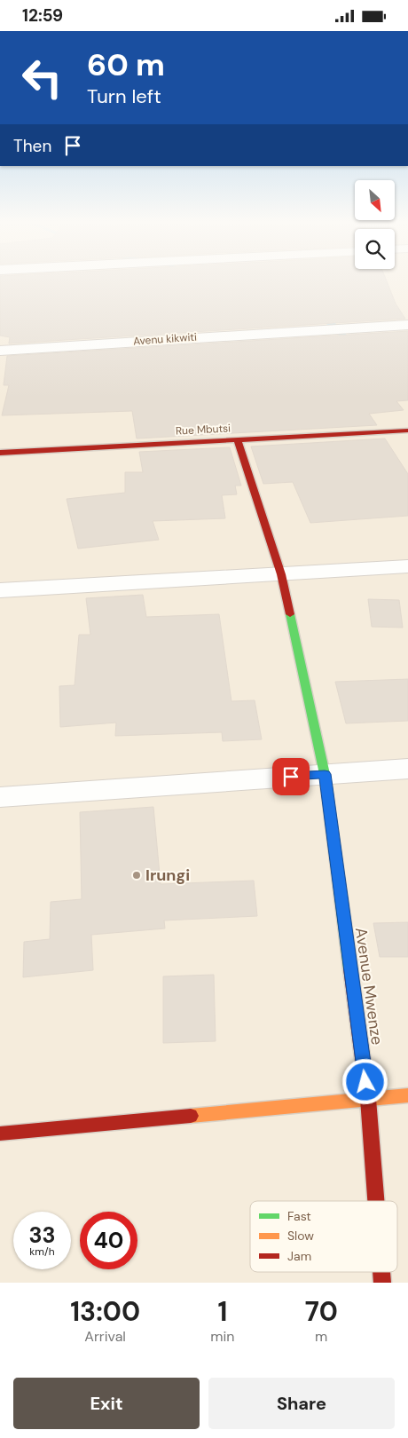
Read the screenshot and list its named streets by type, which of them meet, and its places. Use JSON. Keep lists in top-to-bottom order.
{
  "streets": {
    "street": ["Avenu kikwiti", "Rue Mbutsi", "Avenue Mwenze"]
  },
  "crossings": [
    ["Rue Mbutsi", "Avenue Mwenze"]
  ],
  "places": ["Irungi"],
  "legend": ["Fast", "Slow", "Jam"],
  "north": "bottom right",
  "page": {
    "status": "12:59",
    "turn": ["60 m", "Turn left"],
    "then": "Then",
    "speed": "33 km/h",
    "limit": "40",
    "eta": [
      "13:00",
      "Arrival",
      "1",
      "min",
      "70",
      "m"
    ],
    "buttons": ["Exit", "Share"]
  }
}
